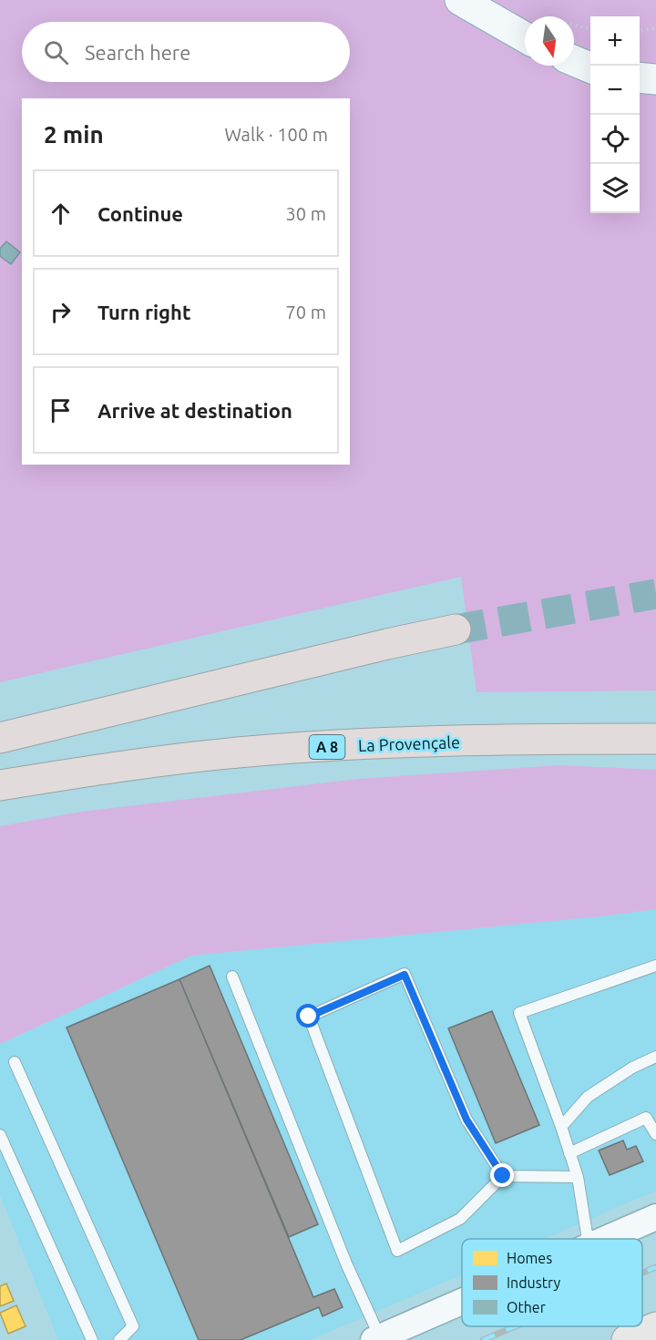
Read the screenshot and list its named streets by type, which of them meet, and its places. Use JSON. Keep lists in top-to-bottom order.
{
  "streets": {
    "highway": ["La Provençale", "A 8"]
  },
  "legend": ["Homes", "Industry", "Other"],
  "north": "bottom",
  "page": {
    "map_buttons": ["+", "−"],
    "search": "Search here",
    "heading": ["2 min", "Walk · 100 m"],
    "list": [
      ["Continue", "30 m"],
      ["Turn right", "70 m"],
      "Arrive at destination"
    ]
  }
}
